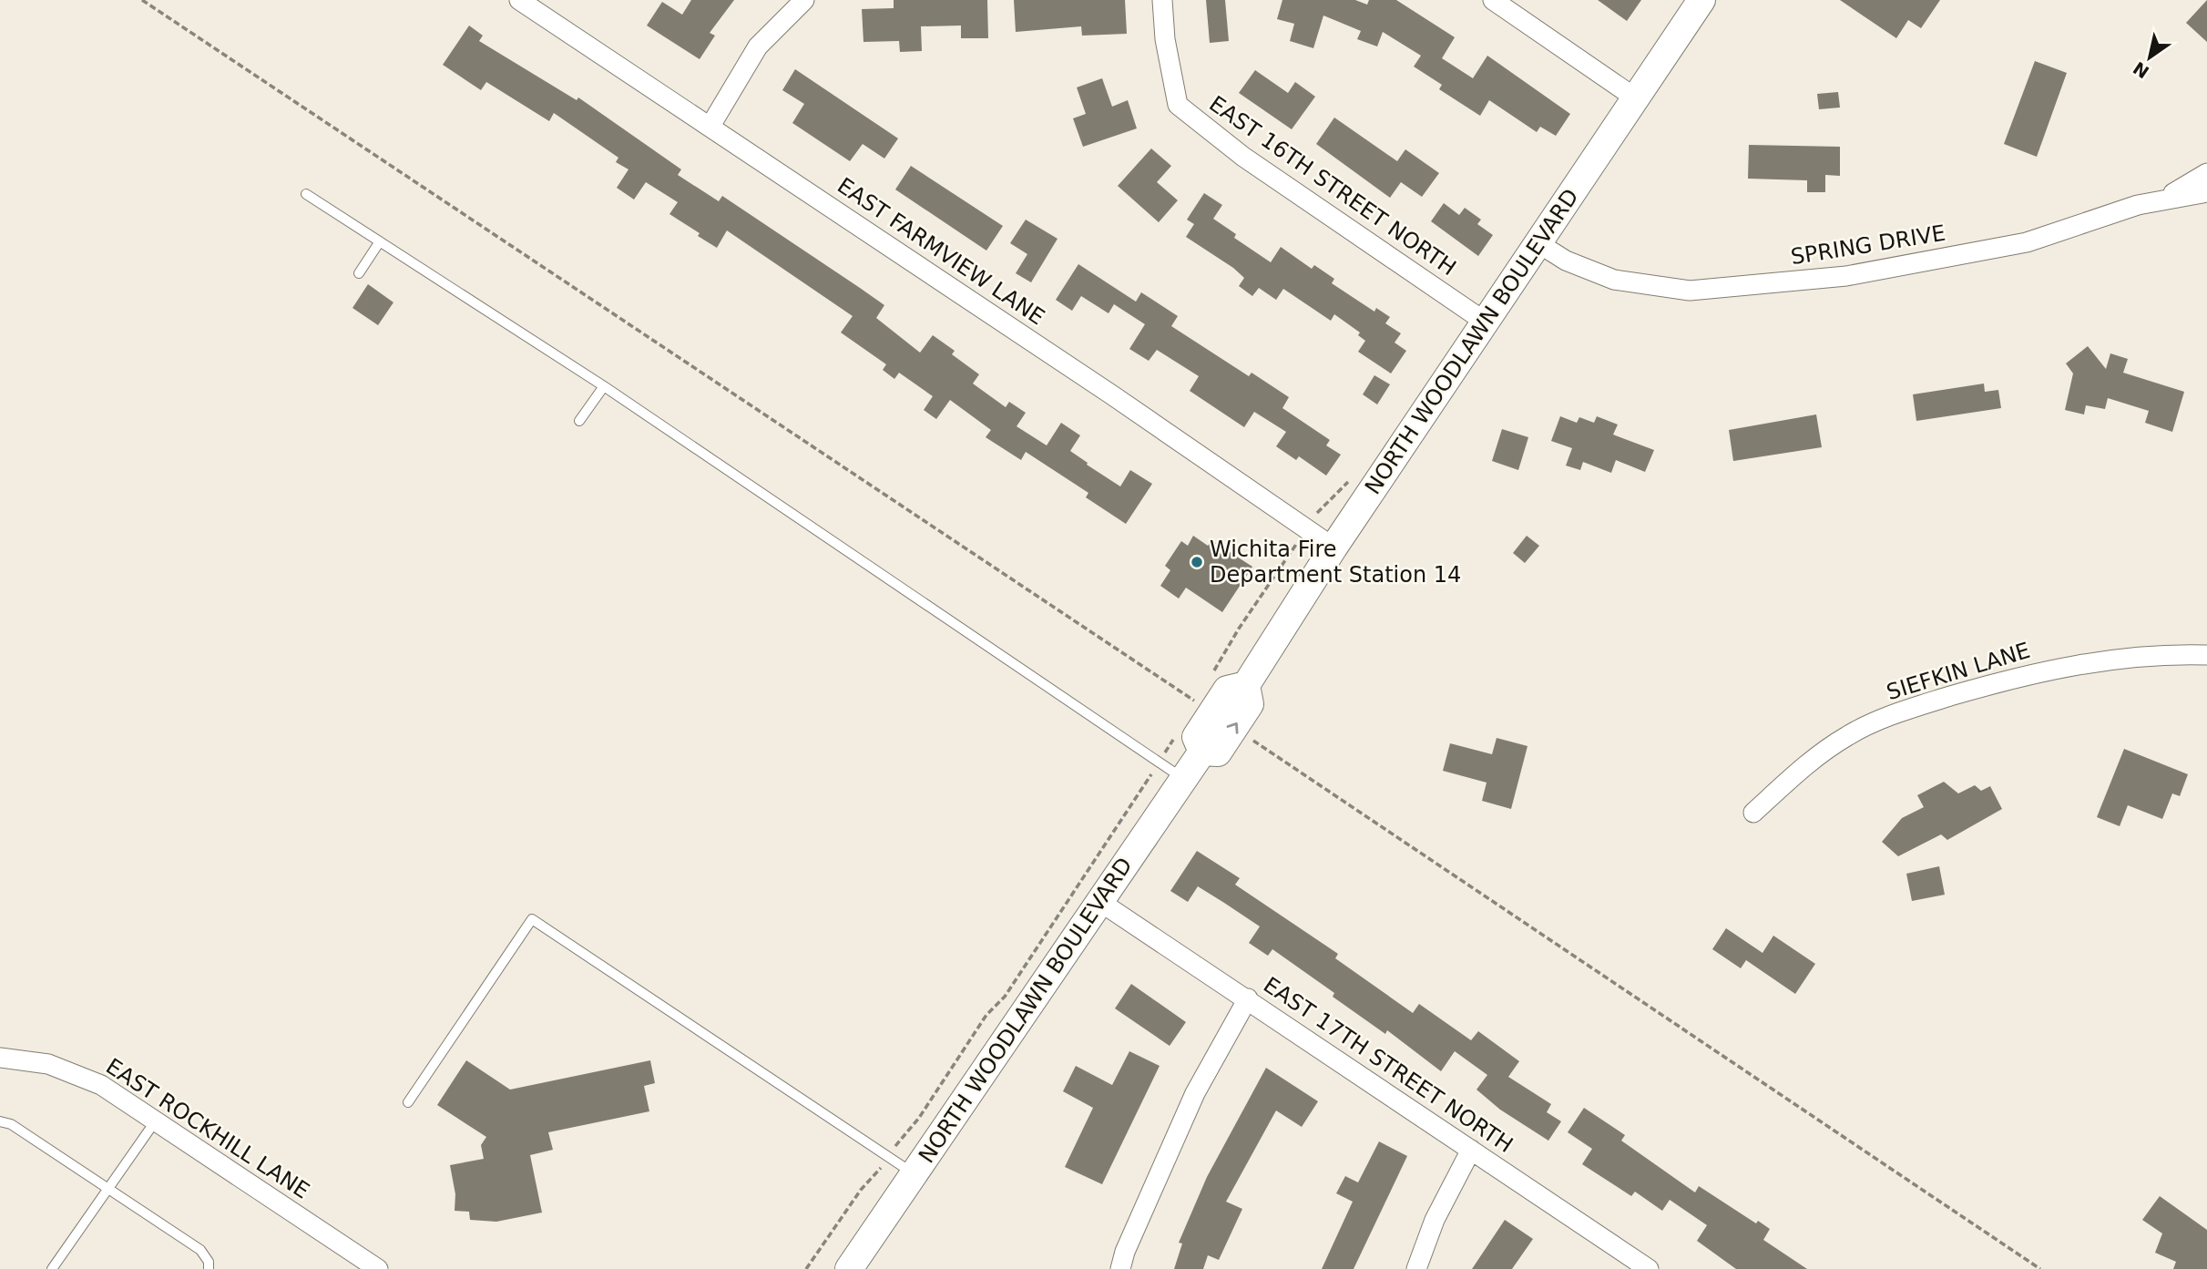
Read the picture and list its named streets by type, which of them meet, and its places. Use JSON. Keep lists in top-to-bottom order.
{
  "streets": {
    "main road": ["NORTH WOODLAWN BOULEVARD"],
    "street": [
      "EAST 16TH STREET NORTH",
      "SPRING DRIVE",
      "EAST FARMVIEW LANE",
      "SIEFKIN LANE",
      "EAST 17TH STREET NORTH",
      "EAST ROCKHILL LANE"
    ]
  },
  "crossings": [
    ["EAST 16TH STREET NORTH", "NORTH WOODLAWN BOULEVARD"],
    ["SPRING DRIVE", "NORTH WOODLAWN BOULEVARD"],
    ["EAST FARMVIEW LANE", "NORTH WOODLAWN BOULEVARD"],
    ["NORTH WOODLAWN BOULEVARD", "EAST 17TH STREET NORTH"]
  ],
  "places": ["Wichita Fire Department Station 14"],
  "north": "bottom left"
}
